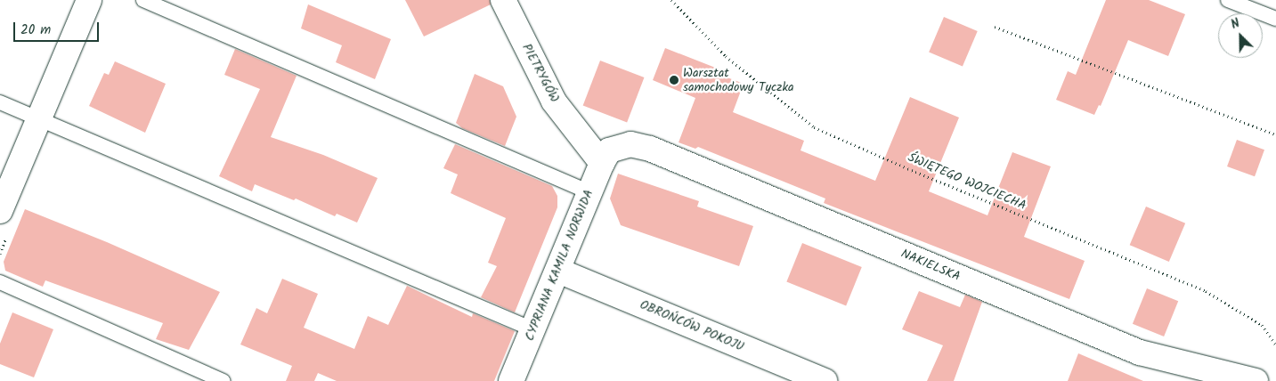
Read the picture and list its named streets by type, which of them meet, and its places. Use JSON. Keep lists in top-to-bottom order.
{
  "streets": {
    "street": [
      "PIETRYGÓW",
      "CYPRIANA KAMILA NORWIDA",
      "NAKIELSKA",
      "OBROŃCÓW POKOJU"
    ],
    "path": ["ŚWIĘTEGO WOJCIECHA"]
  },
  "crossings": [
    ["PIETRYGÓW", "CYPRIANA KAMILA NORWIDA"],
    ["PIETRYGÓW", "NAKIELSKA"],
    ["CYPRIANA KAMILA NORWIDA", "NAKIELSKA"],
    ["CYPRIANA KAMILA NORWIDA", "OBROŃCÓW POKOJU"]
  ],
  "places": ["Warsztat samochodowy Tyczka"],
  "scale_bar": "20 m",
  "north": "top left"
}
